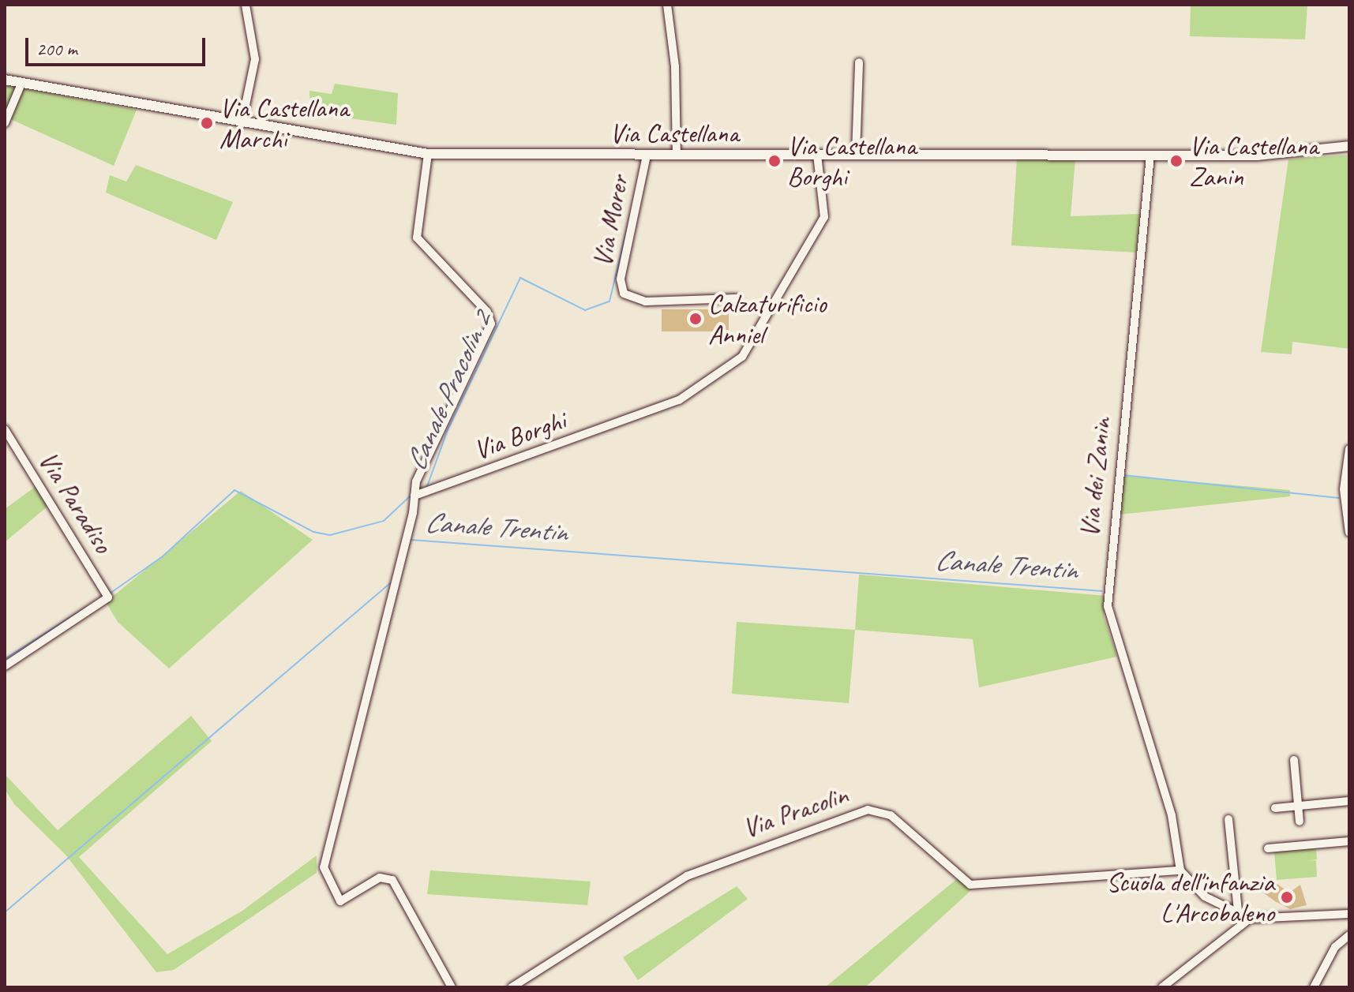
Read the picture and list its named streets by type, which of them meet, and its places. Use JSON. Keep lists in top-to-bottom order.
{
  "streets": {
    "main road": ["Via Castellana"],
    "street": [
      "Via Morer",
      "Via Borghi",
      "Via dei Zanin",
      "Via Paradiso",
      "Via Pracolin"
    ]
  },
  "crossings": [
    ["Via Castellana", "Via Morer"],
    ["Via Castellana", "Via Borghi"],
    ["Via Castellana", "Via dei Zanin"],
    ["Via dei Zanin", "Via Pracolin"]
  ],
  "water": ["Canale Pracolin 2", "Canale Trentin"],
  "places": [
    "Via Castellana Marchi",
    "Via Castellana Borghi",
    "Via Castellana Zanin",
    "Calzaturificio Anniel",
    "Scuola dell'infanzia L'Arcobaleno"
  ],
  "scale_bar": "200 m"
}
